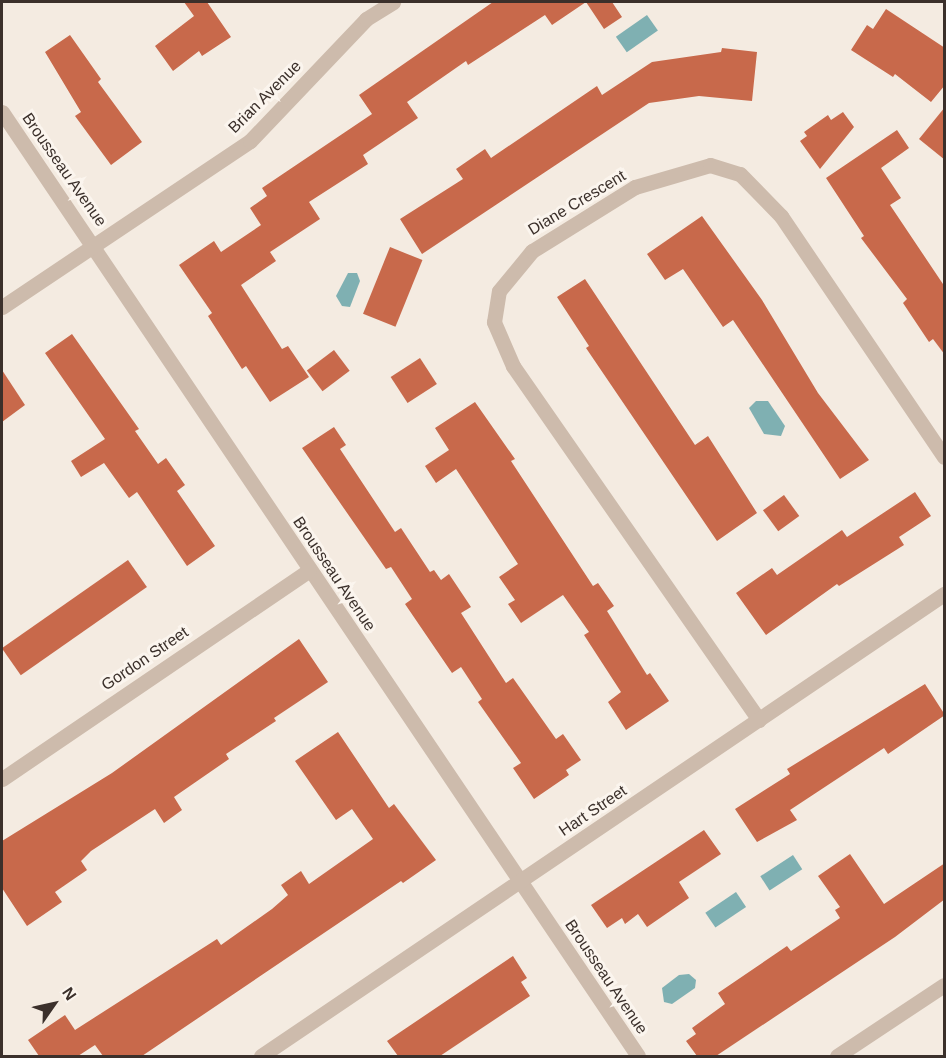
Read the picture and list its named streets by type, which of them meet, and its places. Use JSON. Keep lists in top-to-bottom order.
{
  "streets": {
    "street": [
      "Brian Avenue",
      "Brousseau Avenue",
      "Diane Crescent",
      "Gordon Street",
      "Hart Street"
    ]
  },
  "crossings": [
    ["Brian Avenue", "Brousseau Avenue"],
    ["Brousseau Avenue", "Gordon Street"],
    ["Brousseau Avenue", "Hart Street"],
    ["Diane Crescent", "Hart Street"]
  ],
  "north": "top right"
}
